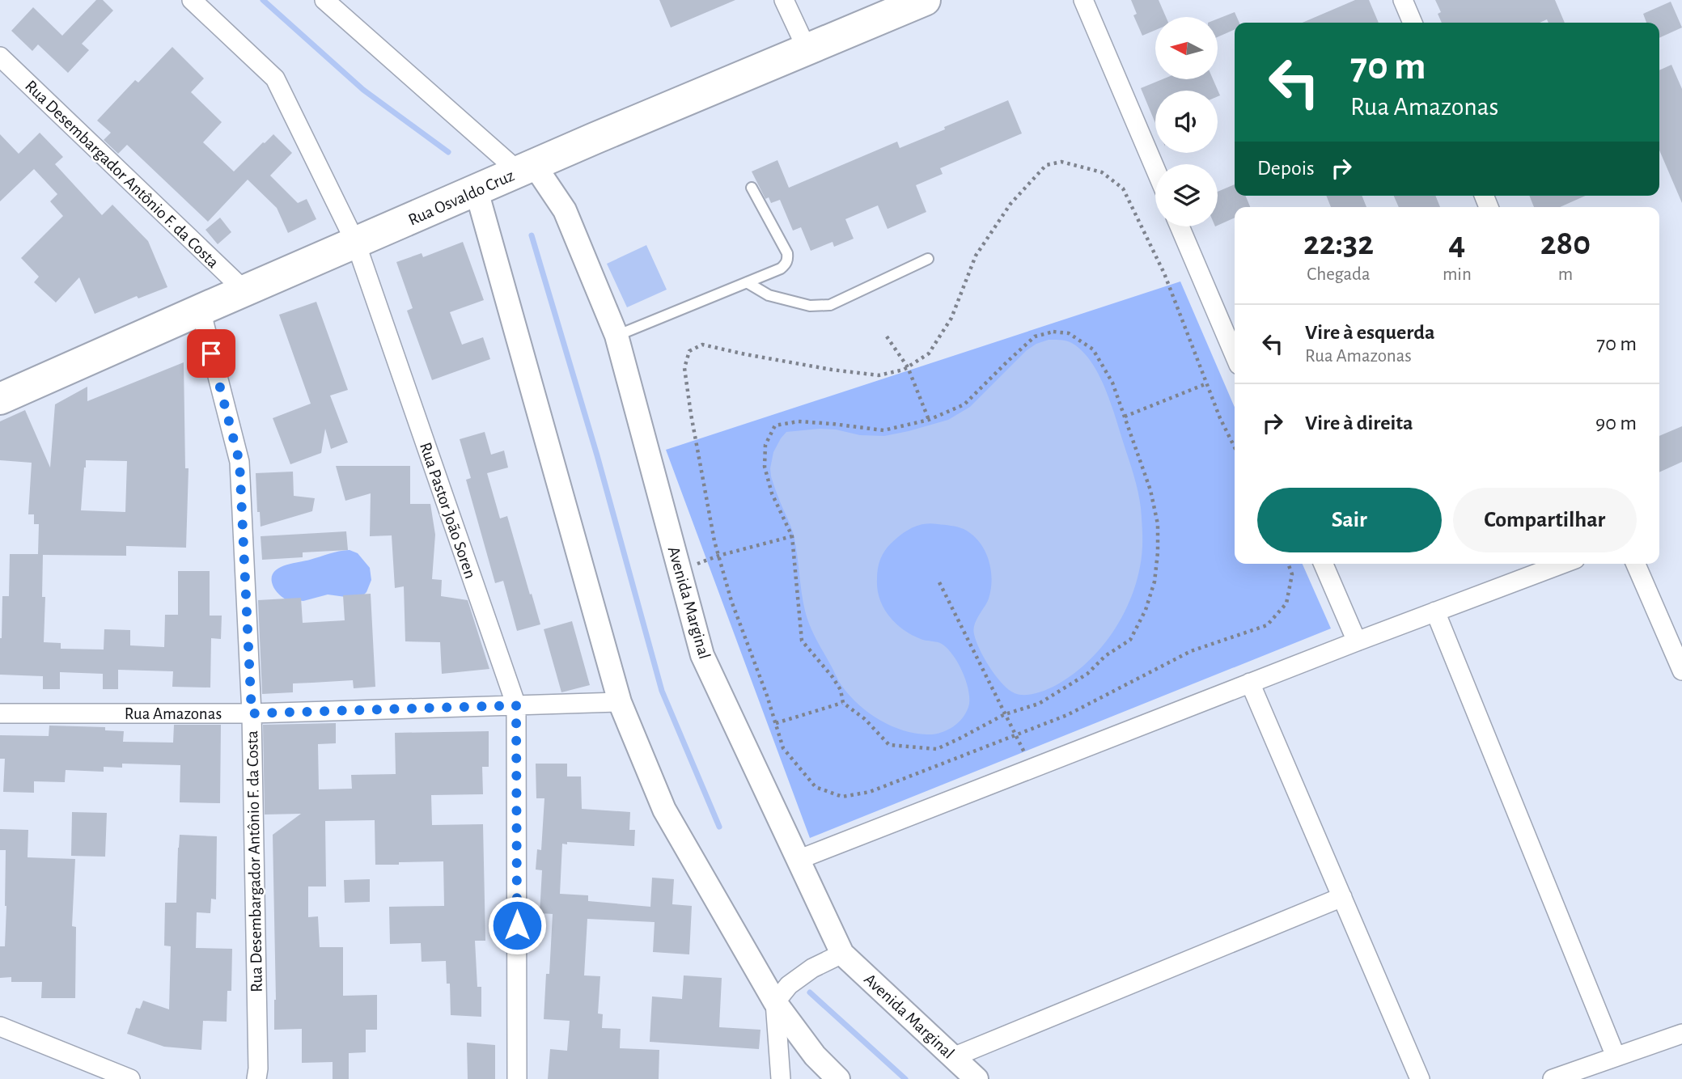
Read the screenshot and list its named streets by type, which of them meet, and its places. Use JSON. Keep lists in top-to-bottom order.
{
  "streets": {
    "highway": ["Rua Osvaldo Cruz"],
    "street": [
      "Rua Desembargador Antônio F. da Costa",
      "Rua Pastor João Soren",
      "Avenida Marginal",
      "Rua Amazonas"
    ]
  },
  "crossings": [
    ["Rua Desembargador Antônio F. da Costa", "Rua Osvaldo Cruz"],
    ["Rua Desembargador Antônio F. da Costa", "Rua Amazonas"],
    ["Rua Osvaldo Cruz", "Rua Pastor João Soren"],
    ["Rua Osvaldo Cruz", "Avenida Marginal"],
    ["Rua Pastor João Soren", "Rua Amazonas"]
  ],
  "north": "left",
  "page": {
    "turn": ["70 m", "Rua Amazonas"],
    "then": "Depois",
    "eta": [
      "22:32",
      "Chegada",
      "4",
      "min",
      "280",
      "m"
    ],
    "list": [
      {
        "name": "Vire à esquerda",
        "note": "Rua Amazonas",
        "value": "70 m"
      },
      {
        "name": "Vire à direita",
        "value": "90 m"
      }
    ],
    "buttons": ["Sair", "Compartilhar"]
  }
}
